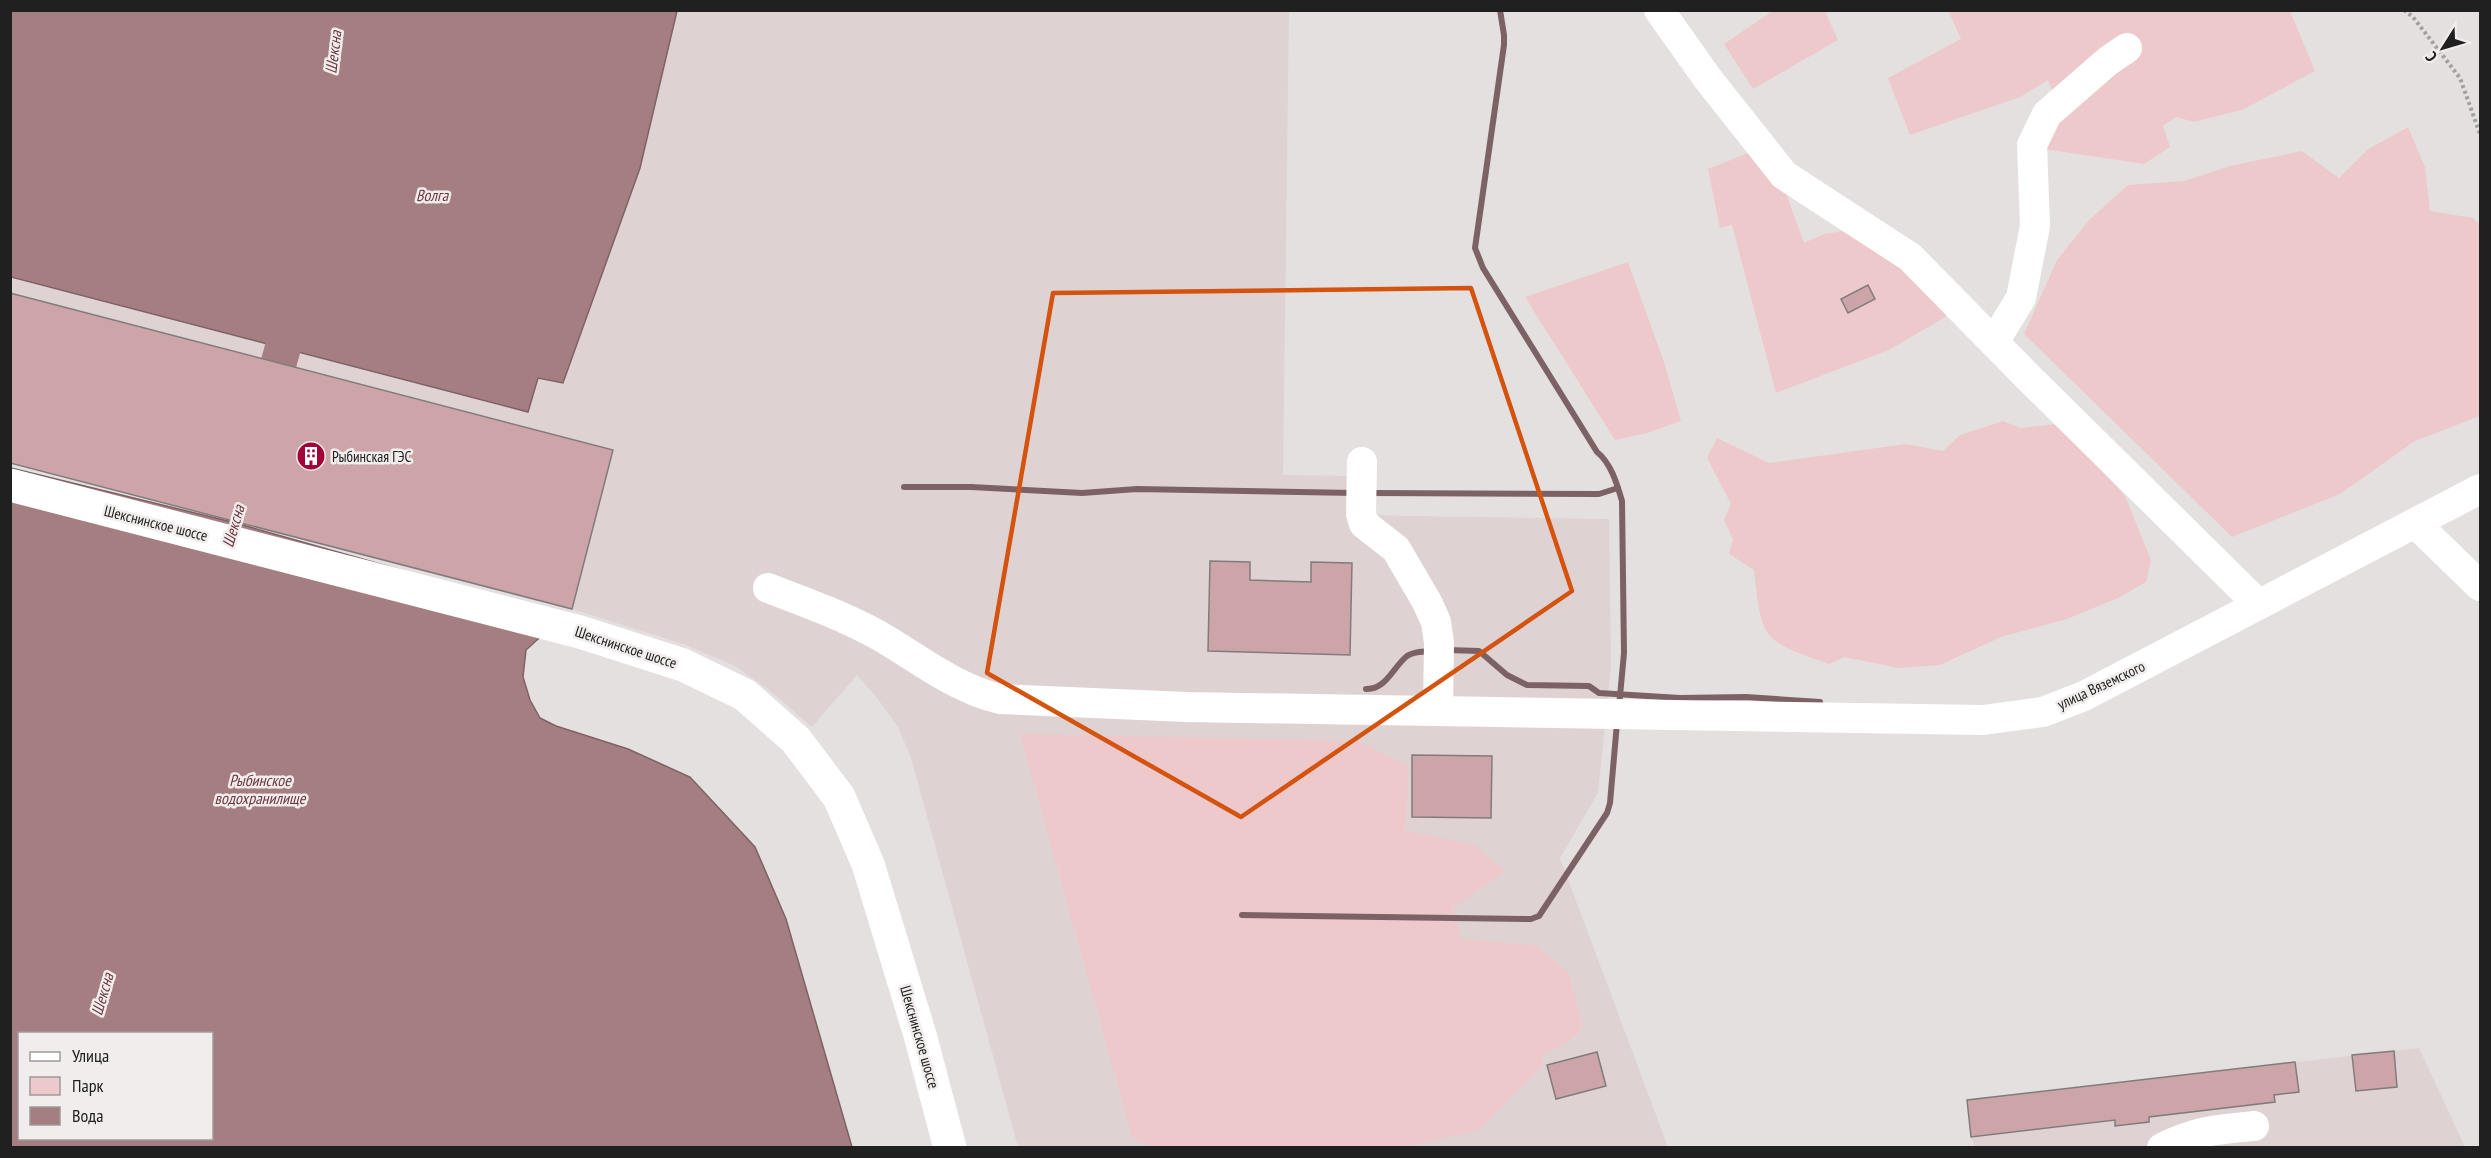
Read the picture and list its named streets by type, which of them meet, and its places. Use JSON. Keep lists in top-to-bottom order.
{
  "streets": {
    "main road": ["Шекснинское шоссе"],
    "street": ["улица Вяземского"]
  },
  "water": ["Шексна", "Волга", "Рыбинское водохранилище"],
  "places": {
    "building": ["Рыбинская ГЭС"]
  },
  "legend": ["Улица", "Парк", "Вода"],
  "north": "bottom left"
}
